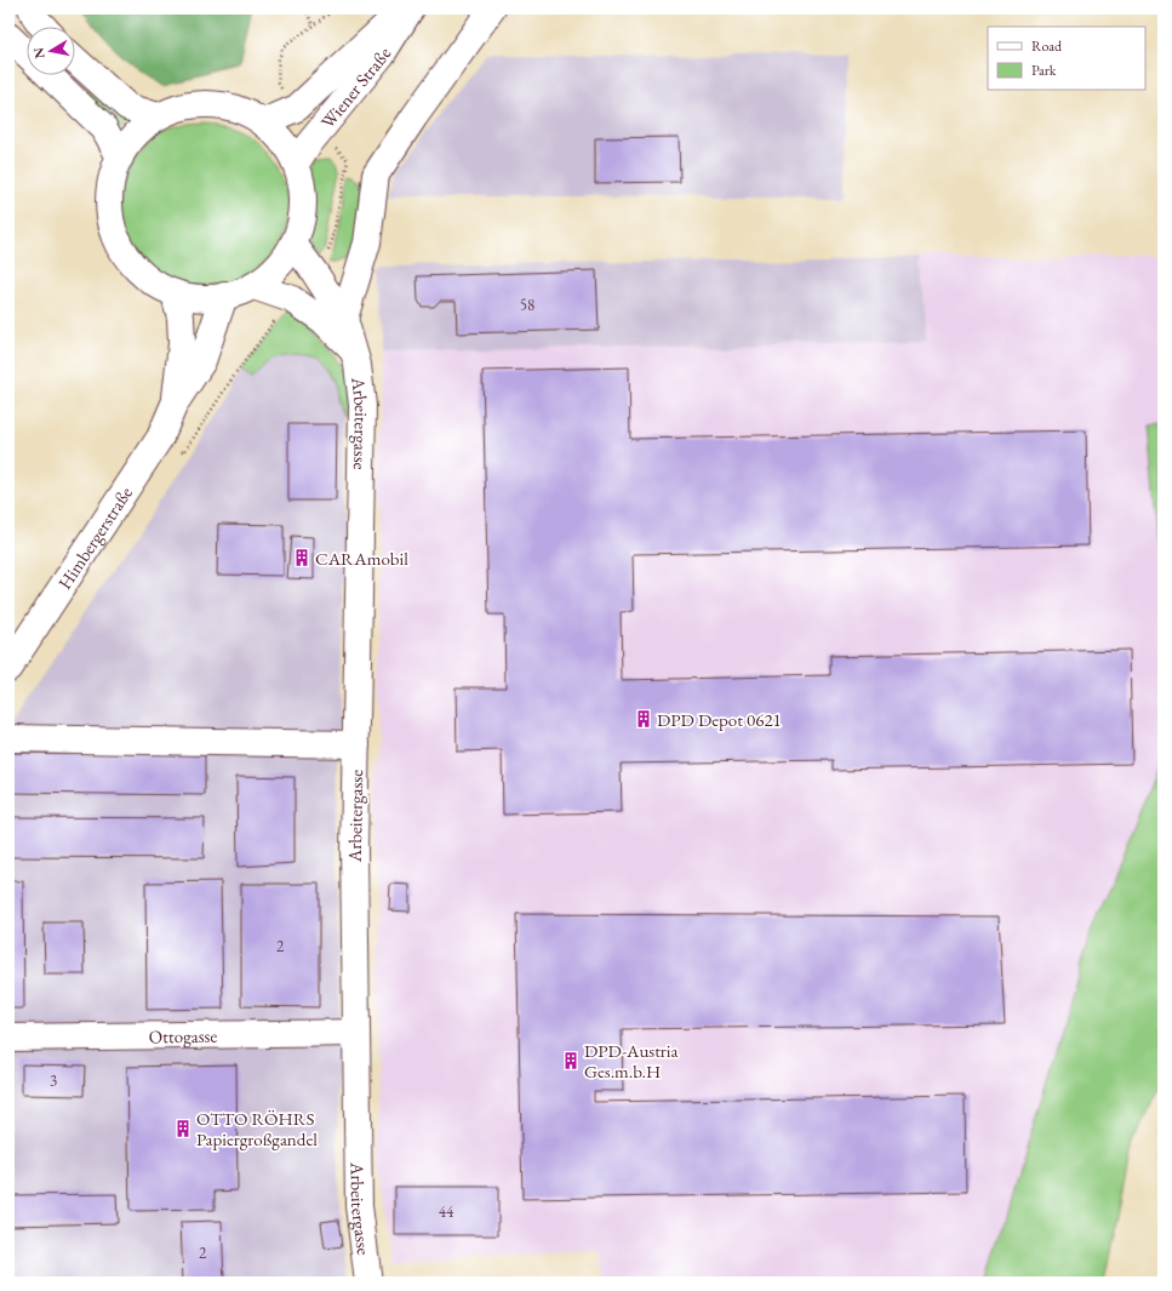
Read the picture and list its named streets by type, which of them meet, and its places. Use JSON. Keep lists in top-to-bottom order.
{
  "streets": {
    "main road": [
      "Wiener Straße",
      "Arbeitergasse",
      "Himbergerstraße",
      "Ottogasse"
    ]
  },
  "crossings": [
    ["Arbeitergasse", "Ottogasse"]
  ],
  "places": {
    "building": [
      "CARAmobil",
      "DPD Depot 0621",
      "DPD-Austria Ges.m.b.H",
      "OTTO RÖHRS Papiergroßgandel"
    ]
  },
  "house_numbers": [
    "58",
    "2",
    "3",
    "44",
    "2"
  ],
  "legend": ["Road", "Park"],
  "north": "left"
}
